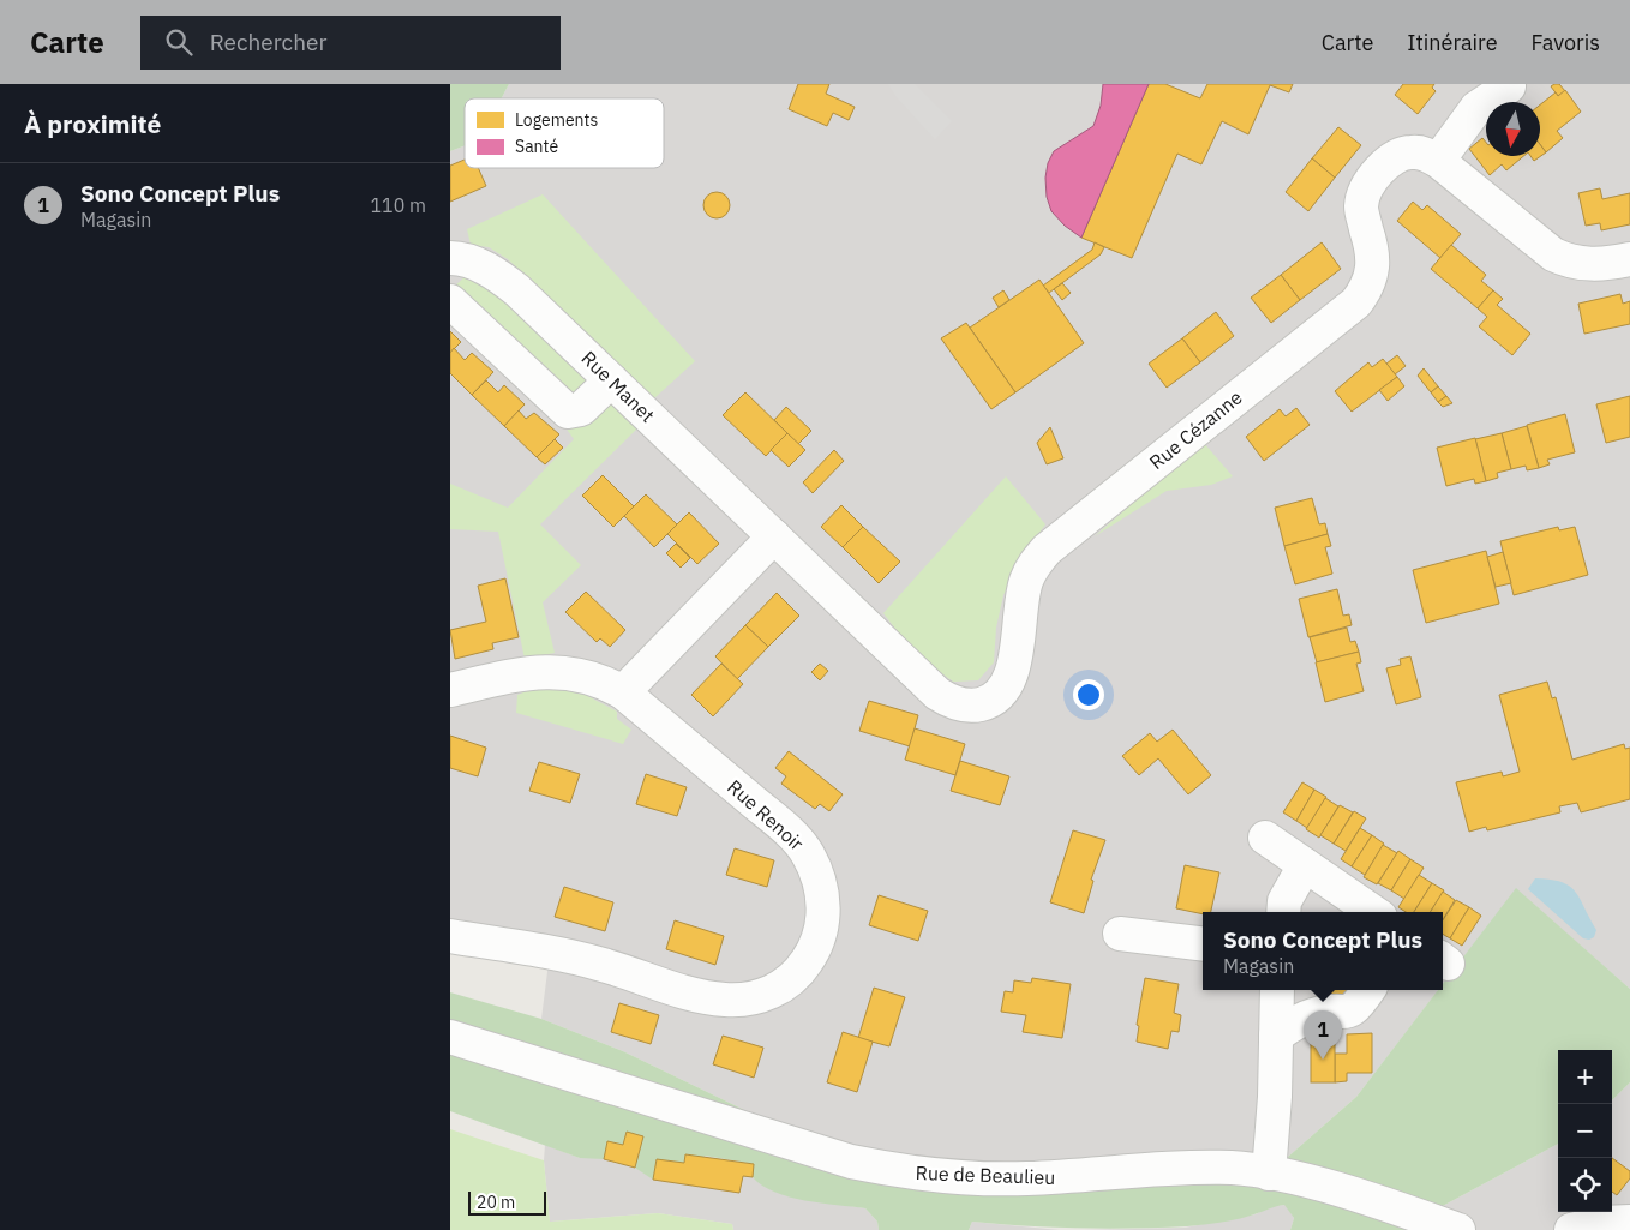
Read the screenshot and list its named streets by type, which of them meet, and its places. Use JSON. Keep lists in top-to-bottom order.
{
  "streets": {
    "street": [
      "Rue Manet",
      "Rue Cézanne",
      "Rue Renoir",
      "Rue de Beaulieu"
    ]
  },
  "crossings": [
    ["Rue Manet", "Rue Cézanne"]
  ],
  "legend": ["Logements", "Santé"],
  "scale_bar": "20 m",
  "north": "bottom",
  "page": {
    "header": "Carte",
    "search": "Rechercher",
    "nav": ["Carte", "Itinéraire", "Favoris"],
    "heading": "À proximité",
    "list": [
      {
        "mark": "1",
        "name": "Sono Concept Plus",
        "note": "Magasin",
        "value": "110 m"
      }
    ],
    "popup": ["Sono Concept Plus", "Magasin"],
    "pins": "1",
    "map_buttons": ["+", "−"],
    "scale": "20 m"
  }
}
